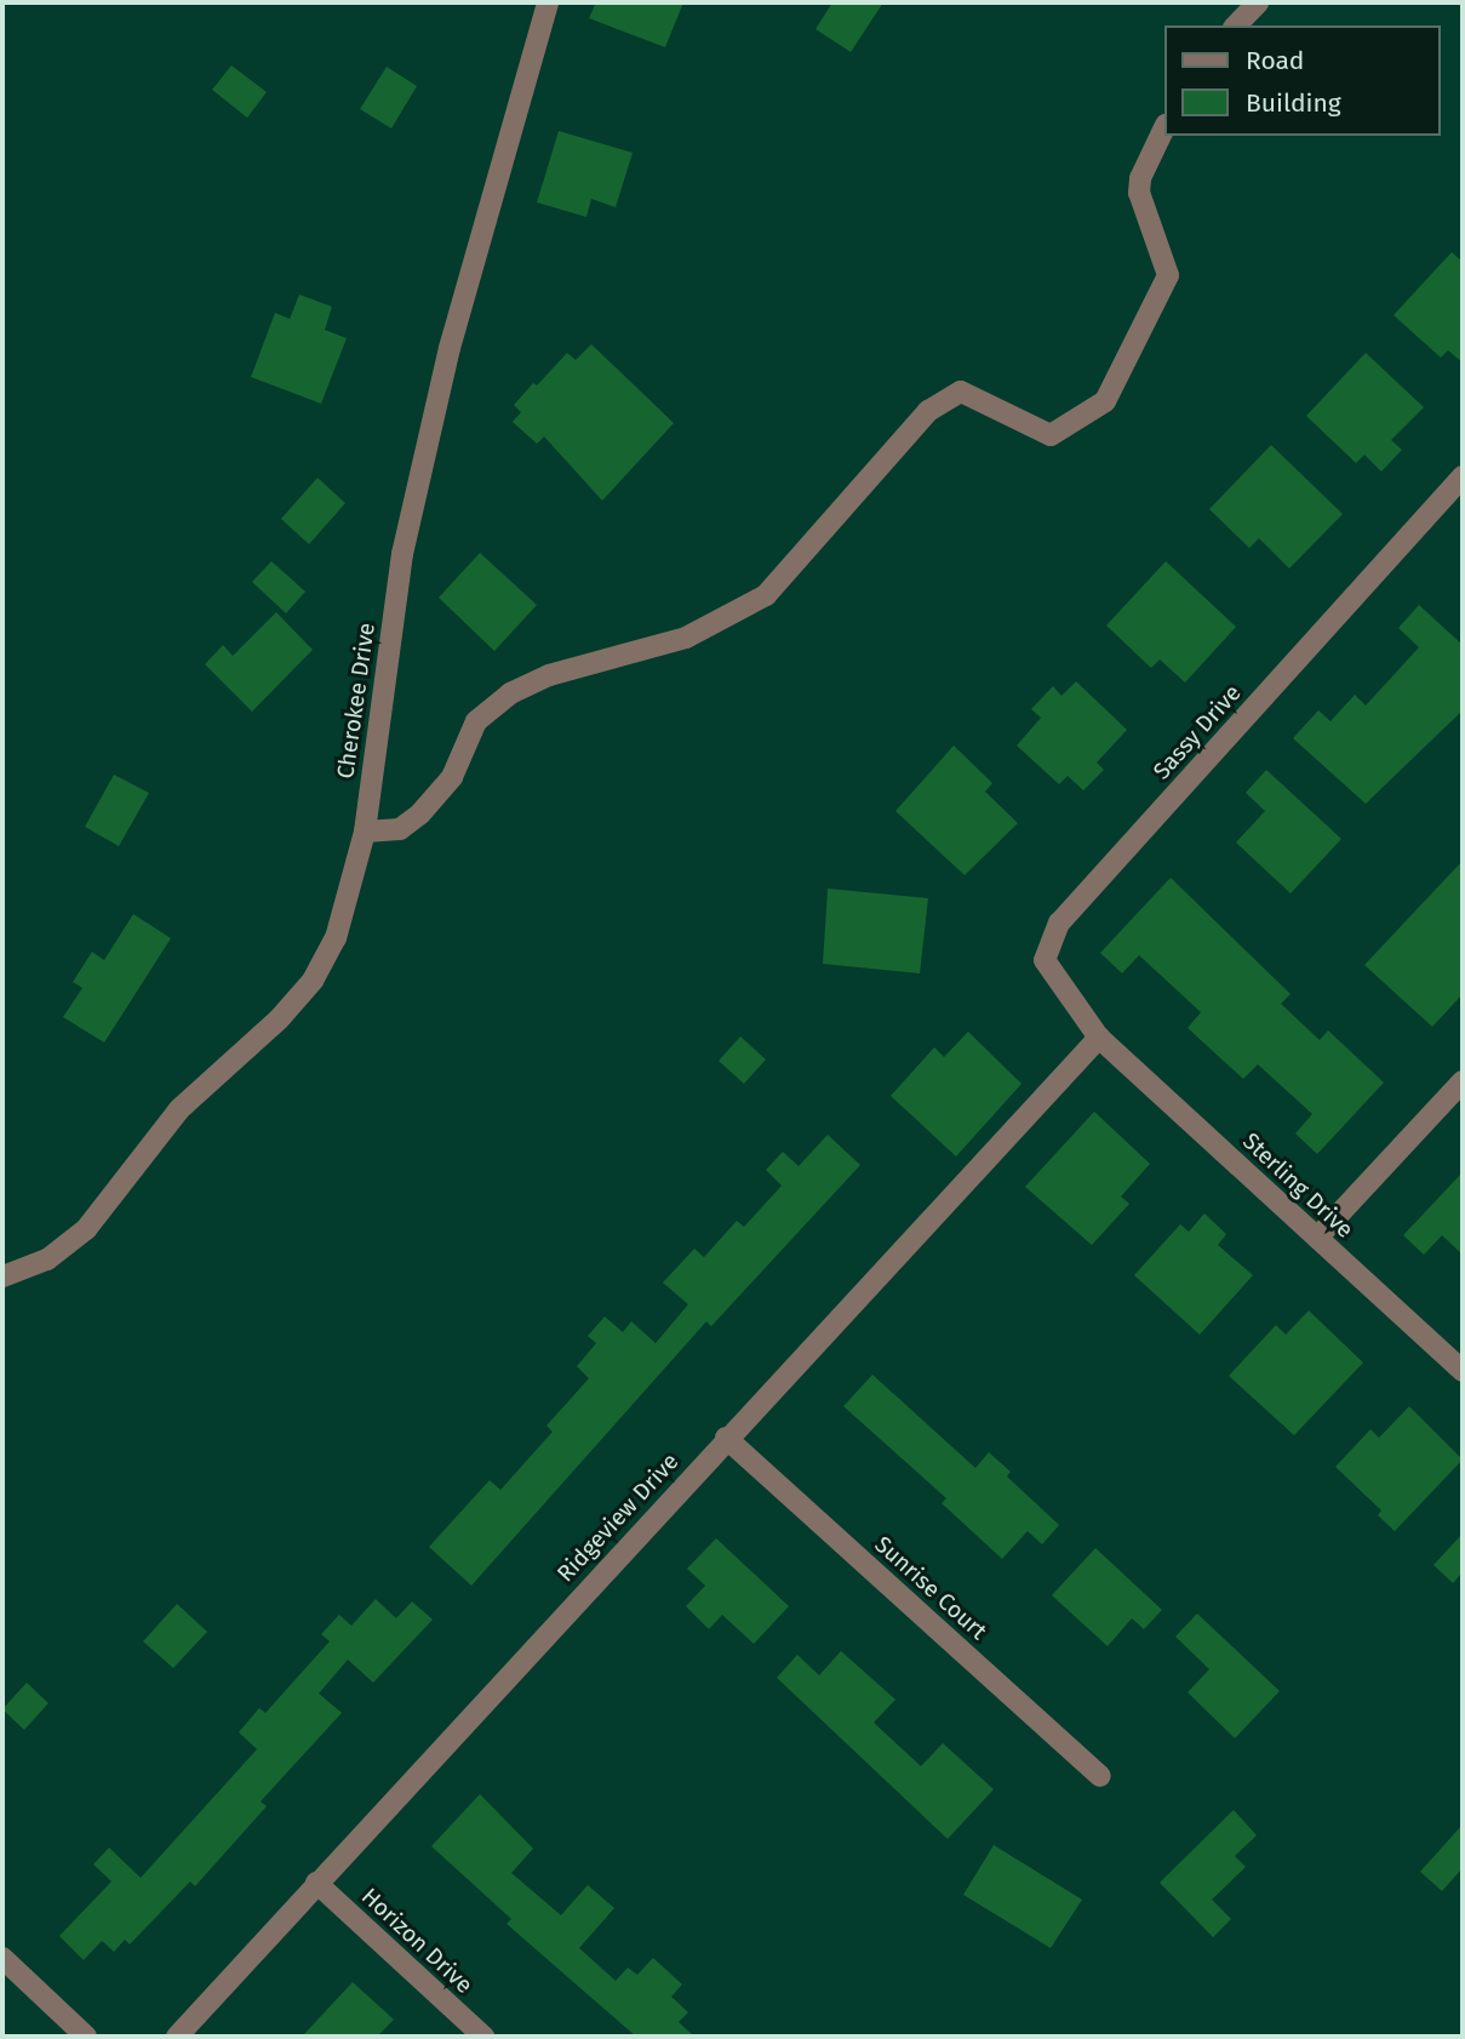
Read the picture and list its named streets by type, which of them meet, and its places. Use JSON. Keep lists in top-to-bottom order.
{
  "streets": {
    "street": [
      "Cherokee Drive",
      "Sassy Drive",
      "Sterling Drive",
      "Ridgeview Drive",
      "Sunrise Court",
      "Horizon Drive"
    ]
  },
  "crossings": [
    ["Sassy Drive", "Sterling Drive"],
    ["Sassy Drive", "Ridgeview Drive"],
    ["Sterling Drive", "Ridgeview Drive"],
    ["Ridgeview Drive", "Sunrise Court"],
    ["Ridgeview Drive", "Horizon Drive"]
  ],
  "legend": ["Road", "Building"]
}
